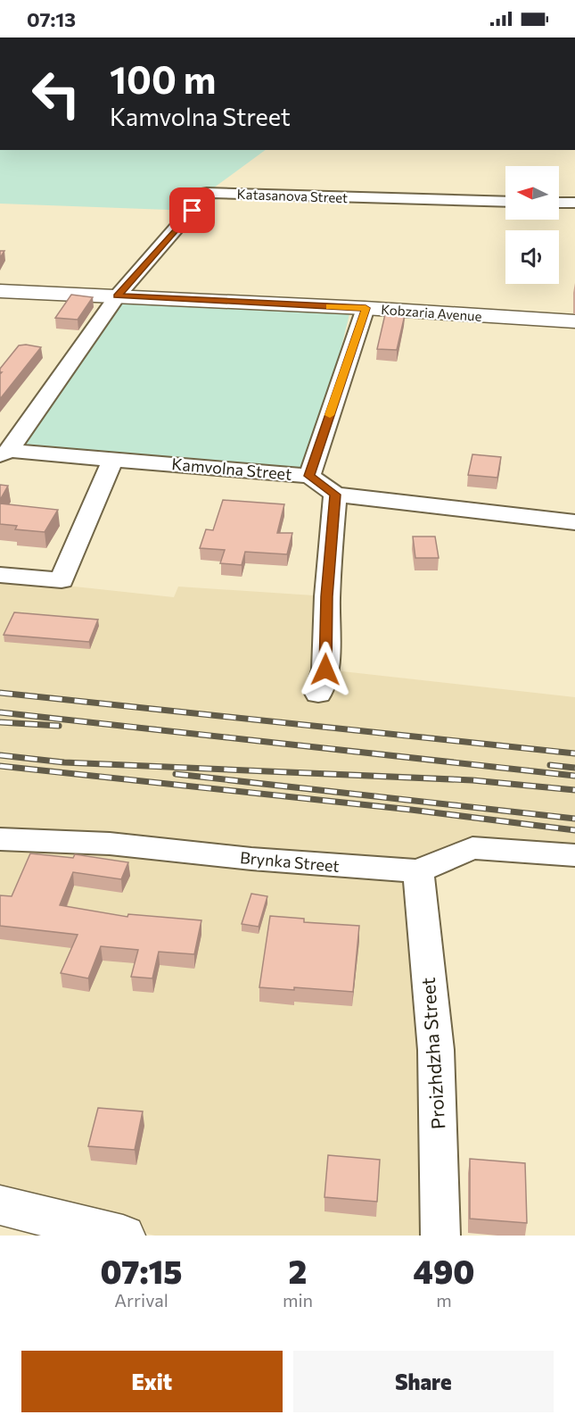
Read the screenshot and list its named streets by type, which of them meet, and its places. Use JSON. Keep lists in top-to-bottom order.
{
  "streets": {
    "main road": ["Kobzaria Avenue"],
    "street": [
      "Katasanova Street",
      "Kamvolna Street",
      "Brynka Street",
      "Proizhdzha Street"
    ]
  },
  "crossings": [
    ["Katasanova Street", "Kobzaria Avenue"],
    ["Katasanova Street", "Kamvolna Street"],
    ["Kobzaria Avenue", "Kamvolna Street"],
    ["Brynka Street", "Proizhdzha Street"]
  ],
  "north": "left",
  "page": {
    "status": "07:13",
    "turn": ["100 m", "Kamvolna Street"],
    "eta": [
      "07:15",
      "Arrival",
      "2",
      "min",
      "490",
      "m"
    ],
    "buttons": ["Exit", "Share"]
  }
}
